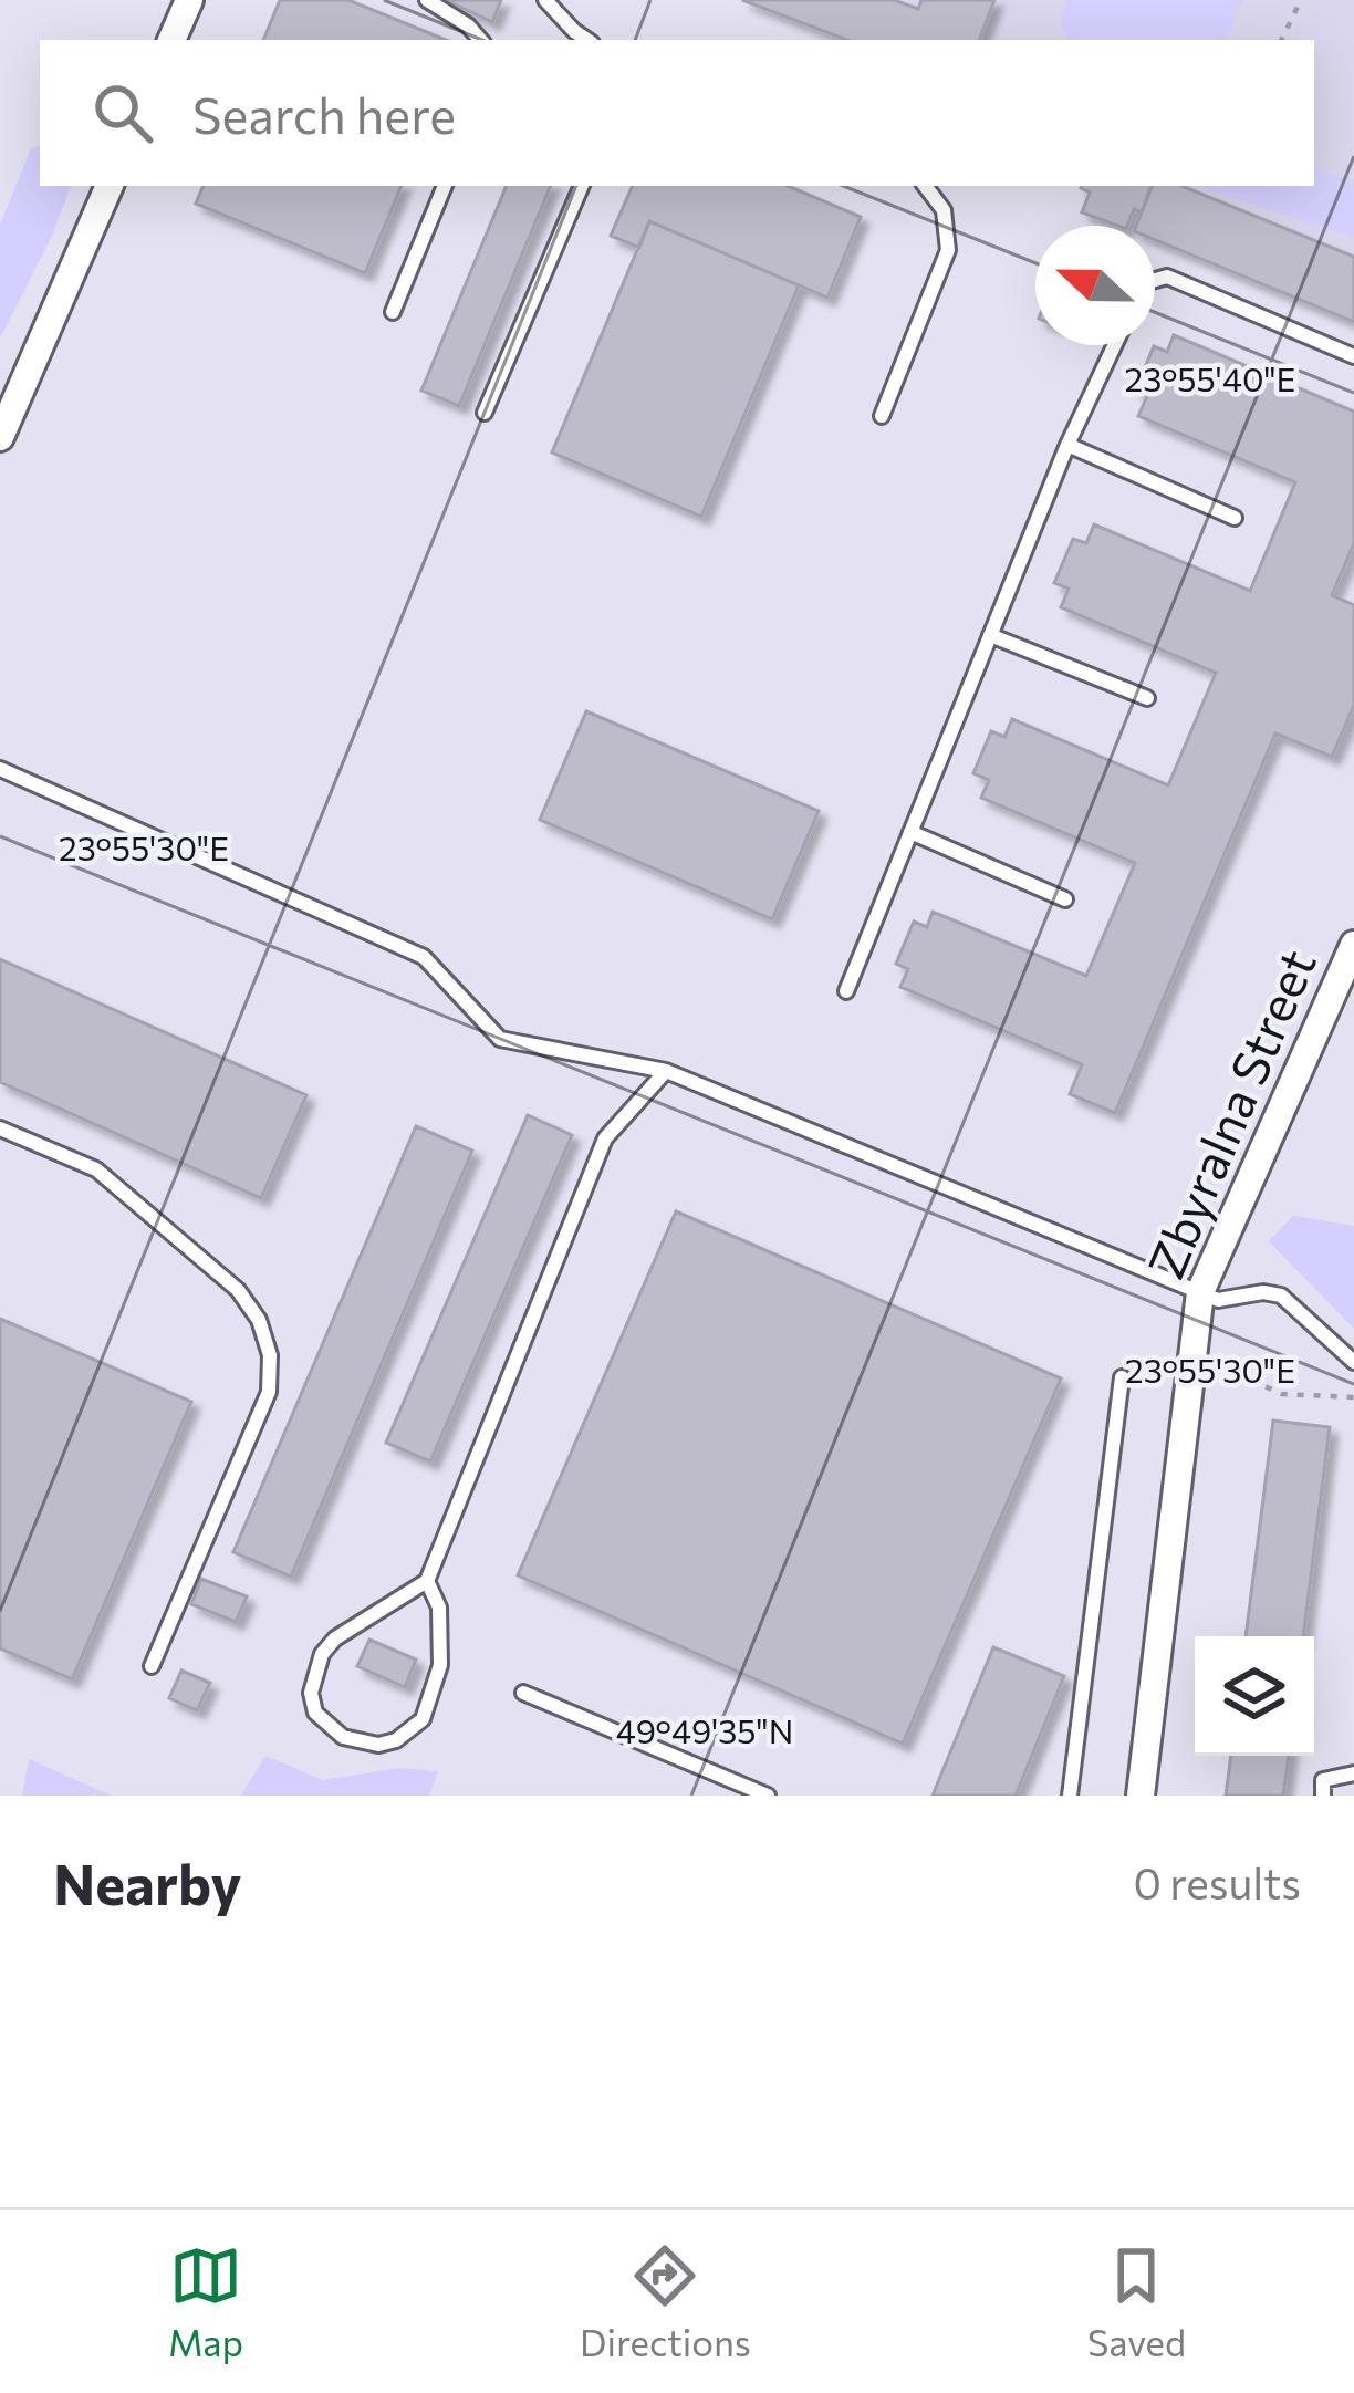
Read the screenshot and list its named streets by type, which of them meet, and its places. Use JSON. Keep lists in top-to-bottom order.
{
  "streets": {
    "street": ["Zbyralna Street"]
  },
  "north": "left",
  "page": {
    "search": "Search here",
    "heading": ["Nearby", "0 results"],
    "nav": ["Map", "Directions", "Saved"]
  },
  "coordinates": ["23°55'40\"E", "23°55'30\"E", "49°49'35\"N"]
}
